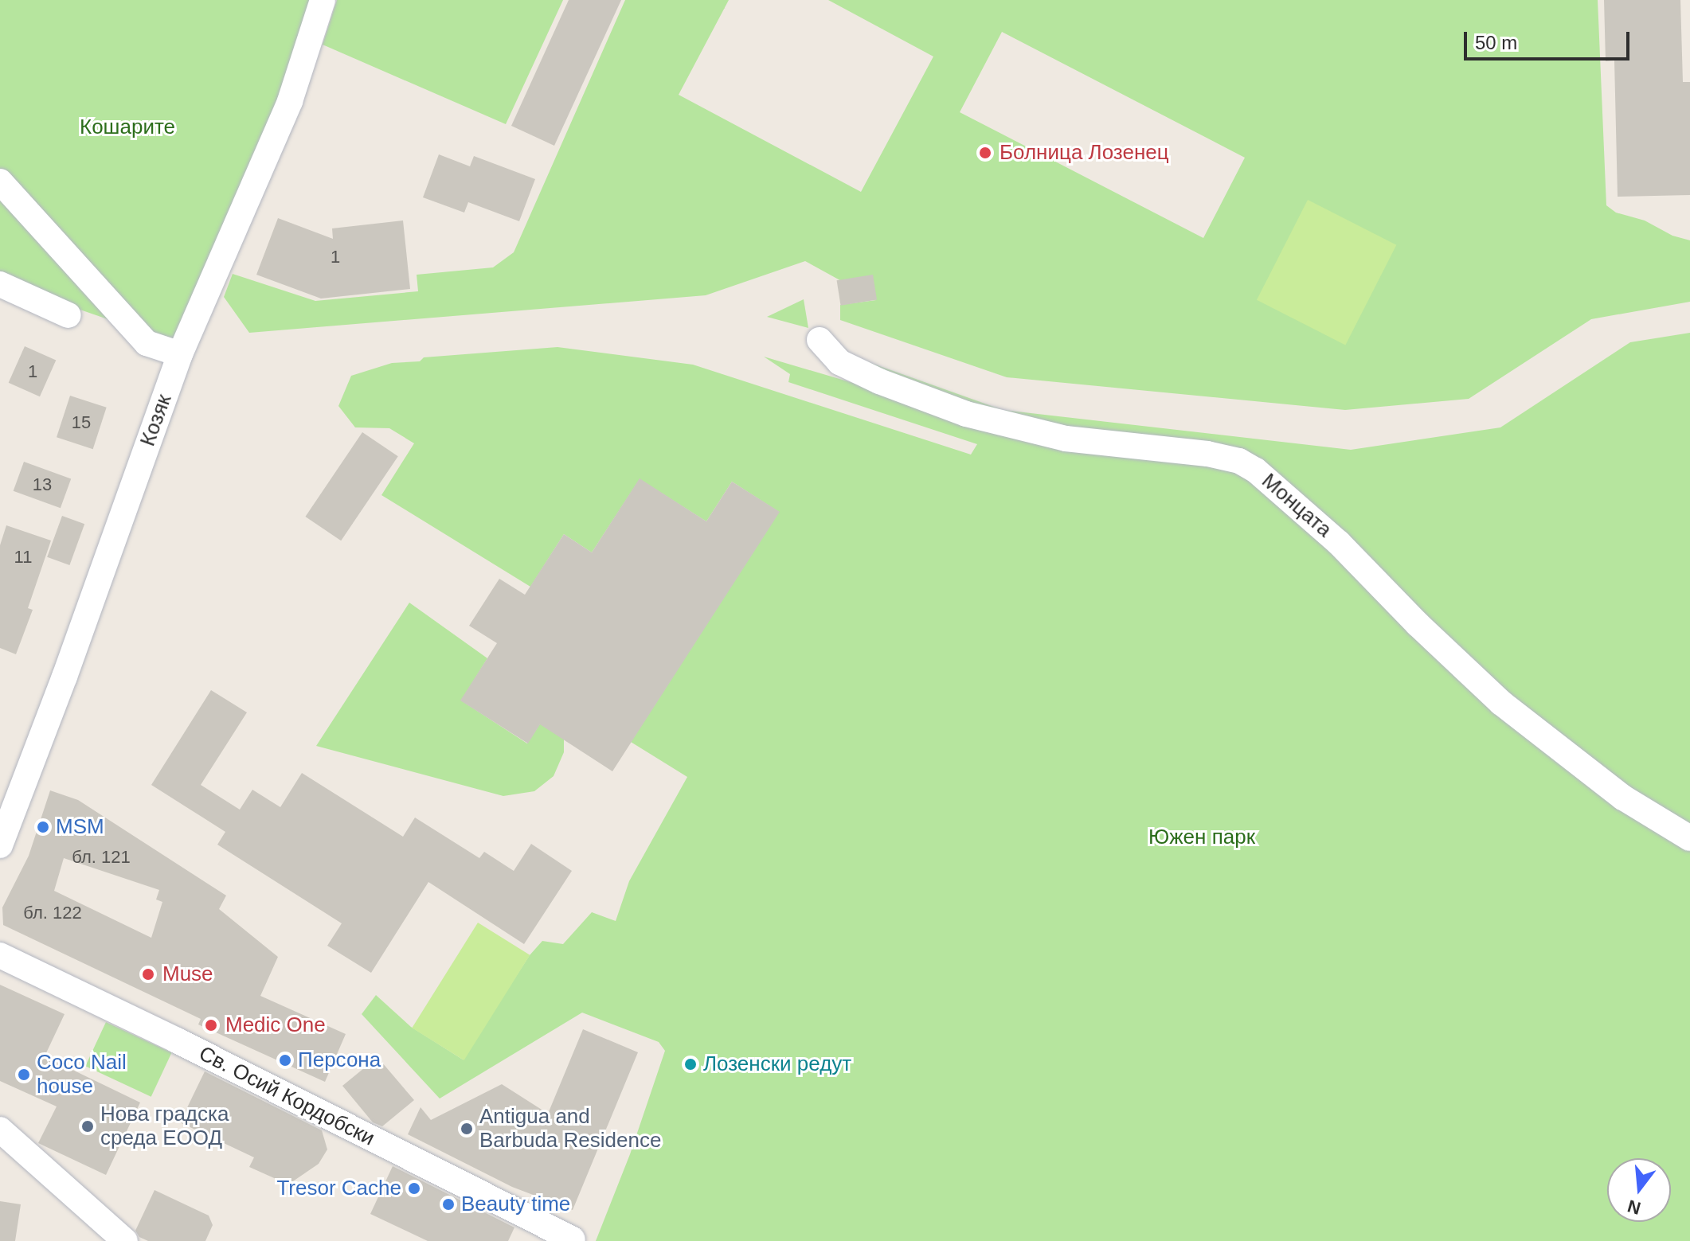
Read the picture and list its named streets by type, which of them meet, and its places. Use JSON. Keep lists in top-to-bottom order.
{
  "streets": {
    "street": ["Козяк", "Монцата", "Св. Осий Кордобски"]
  },
  "parks": ["Кошарите", "Южен парк"],
  "places": [
    "Болница Лозенец",
    "MSM",
    "Muse",
    "Medic One",
    "Персона",
    "Лозенски редут",
    "Coco Nail house",
    "Нова градска среда ЕООД",
    "Antigua and Barbuda Residence",
    "Tresor Cache",
    "Beauty time"
  ],
  "house_numbers": [
    "1",
    "1",
    "15",
    "13",
    "11",
    "бл. 121",
    "бл. 122"
  ],
  "scale_bar": "50 m",
  "north": "bottom"
}
